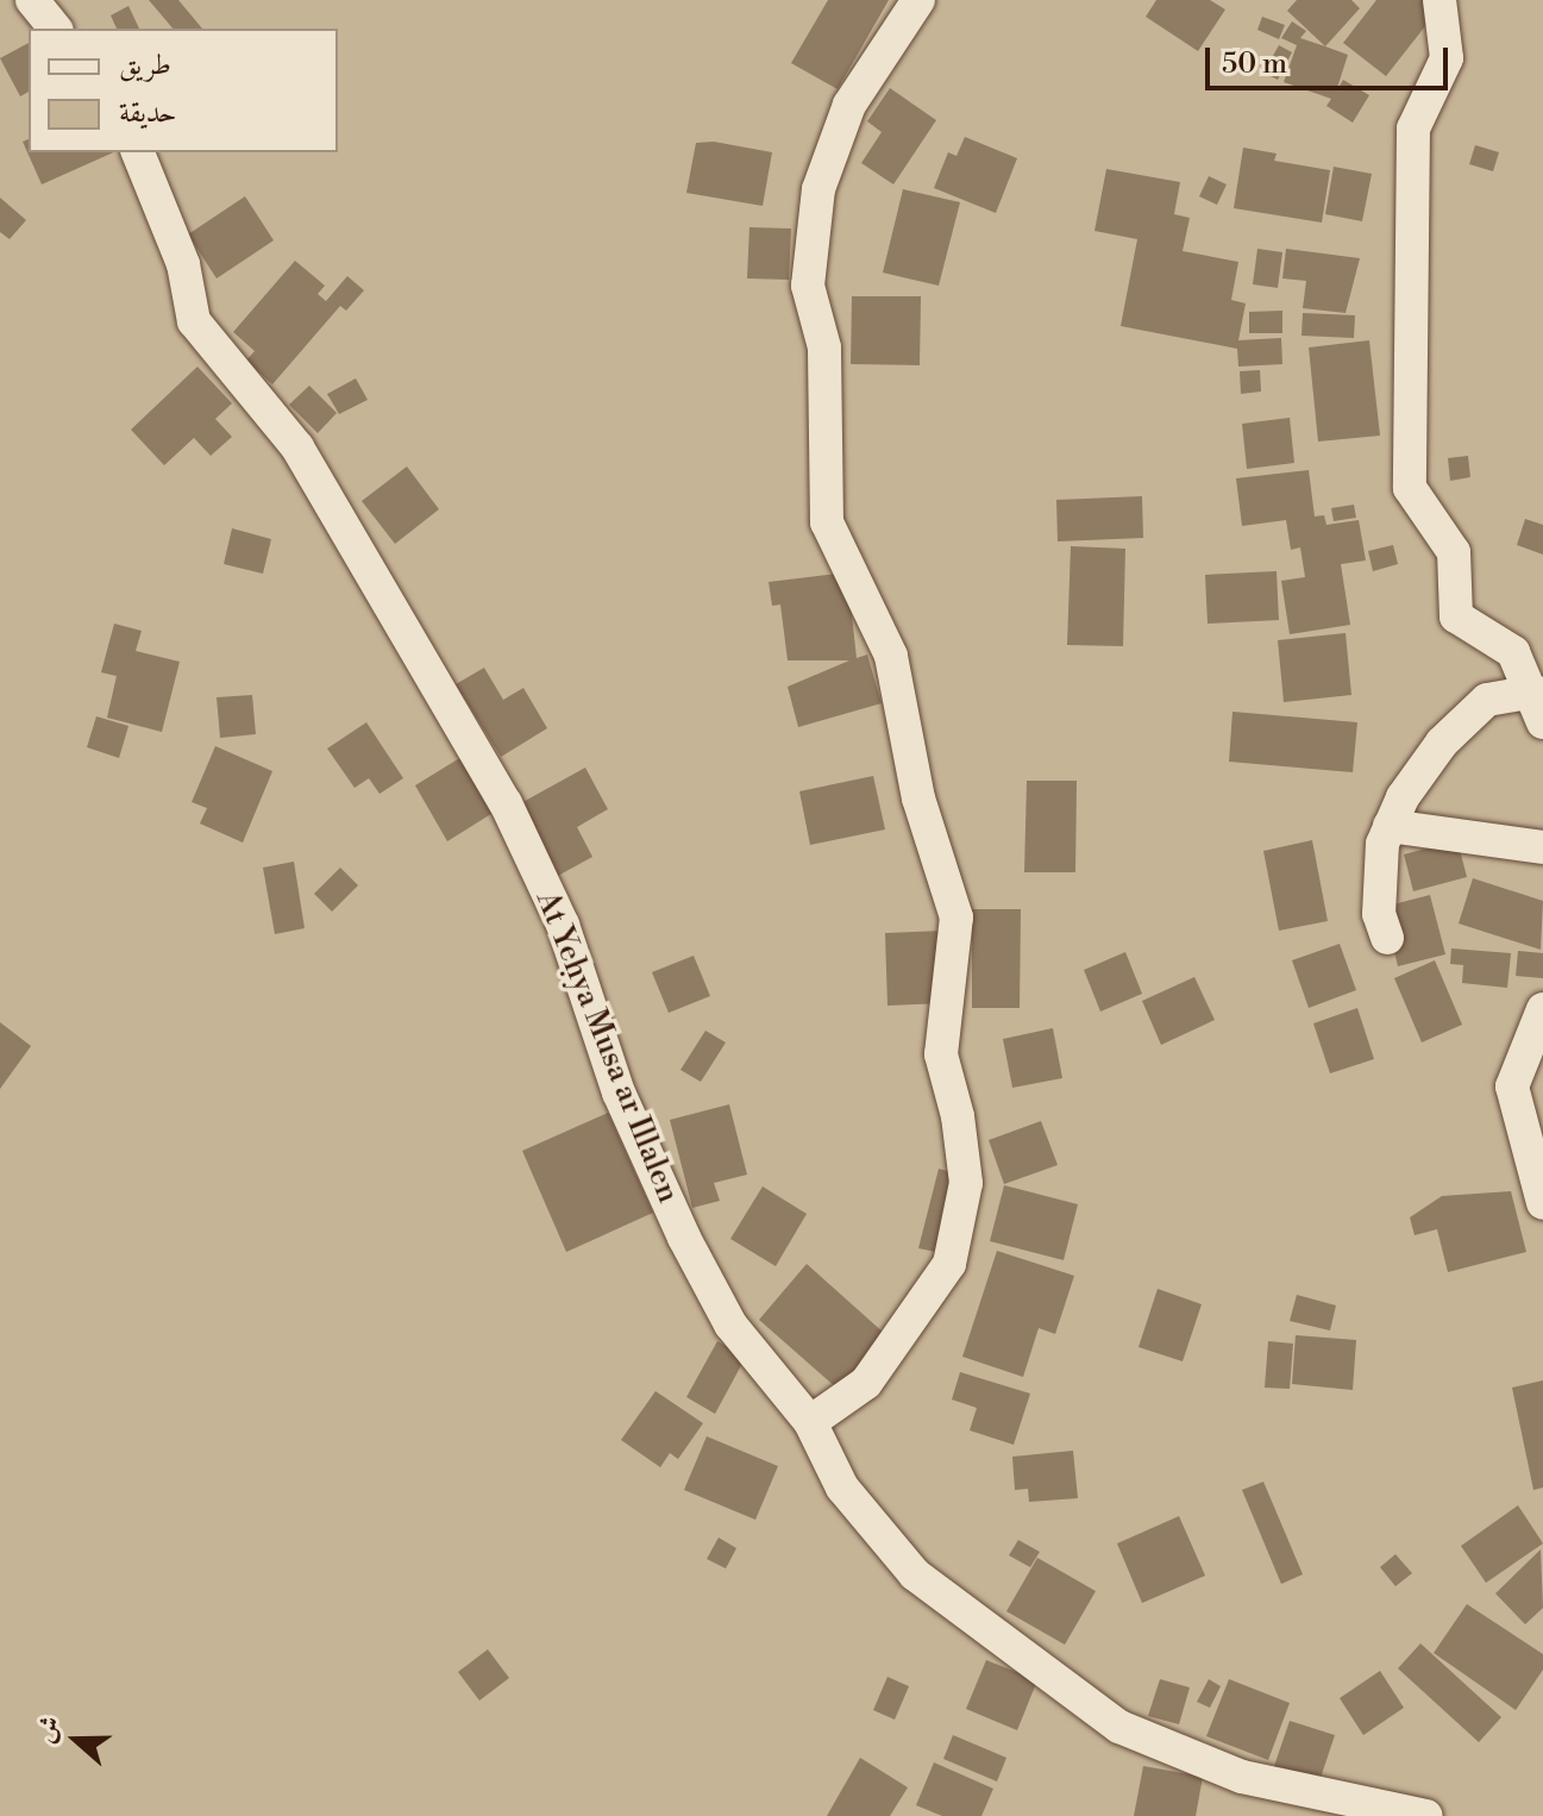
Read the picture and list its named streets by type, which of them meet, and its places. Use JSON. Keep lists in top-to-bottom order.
{
  "streets": {
    "street": ["At Yeḥya Musa ar Illalen"]
  },
  "legend": ["طريق", "حديقة"],
  "scale_bar": "50 m",
  "north": "left"
}
